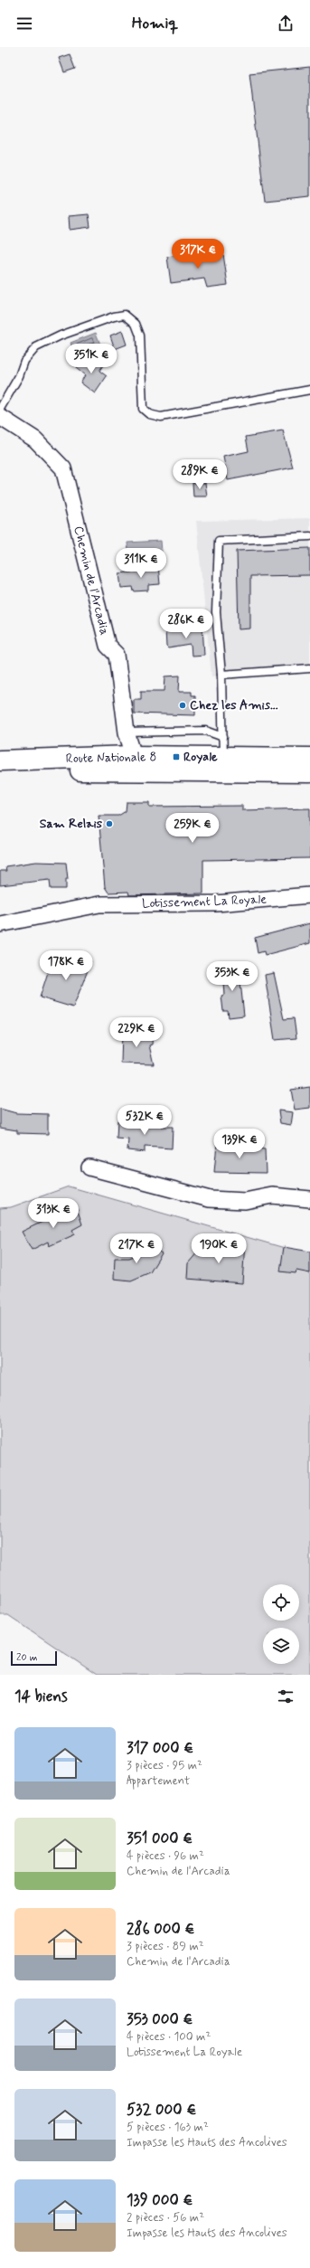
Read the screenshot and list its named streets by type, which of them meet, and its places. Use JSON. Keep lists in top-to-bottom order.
{
  "streets": {
    "main road": ["Route Nationale 8"],
    "street": ["Chemin de l'Arcadia", "Lotissement La Royale"]
  },
  "crossings": [
    ["Chemin de l'Arcadia", "Route Nationale 8"]
  ],
  "places": {
    "other": ["Chez les Amis...", "Sam Relais"],
    "transit": ["Royale"]
  },
  "scale_bar": "20 m",
  "page": {
    "header": "Homiq",
    "price": [
      "317K €",
      "351K €",
      "289K €",
      "311K €",
      "286K €",
      "259K €",
      "178K €",
      "353K €",
      "229K €",
      "532K €",
      "139K €",
      "313K €",
      "217K €",
      "190K €"
    ],
    "scale": "20 m",
    "heading": "14 biens",
    "list": [
      {
        "name": "317 000 €",
        "note": "3 pièces · 95 m² · Appartement"
      },
      {
        "name": "351 000 €",
        "note": "4 pièces · 96 m² · Chemin de l'Arcadia"
      },
      {
        "name": "286 000 €",
        "note": "3 pièces · 89 m² · Chemin de l'Arcadia"
      },
      {
        "name": "353 000 €",
        "note": "4 pièces · 100 m² · Lotissement La Royale"
      },
      {
        "name": "532 000 €",
        "note": "5 pièces · 163 m² · Impasse les Hauts des Ancolives"
      },
      {
        "name": "139 000 €",
        "note": "2 pièces · 56 m² · Impasse les Hauts des Ancolives"
      }
    ]
  }
}
